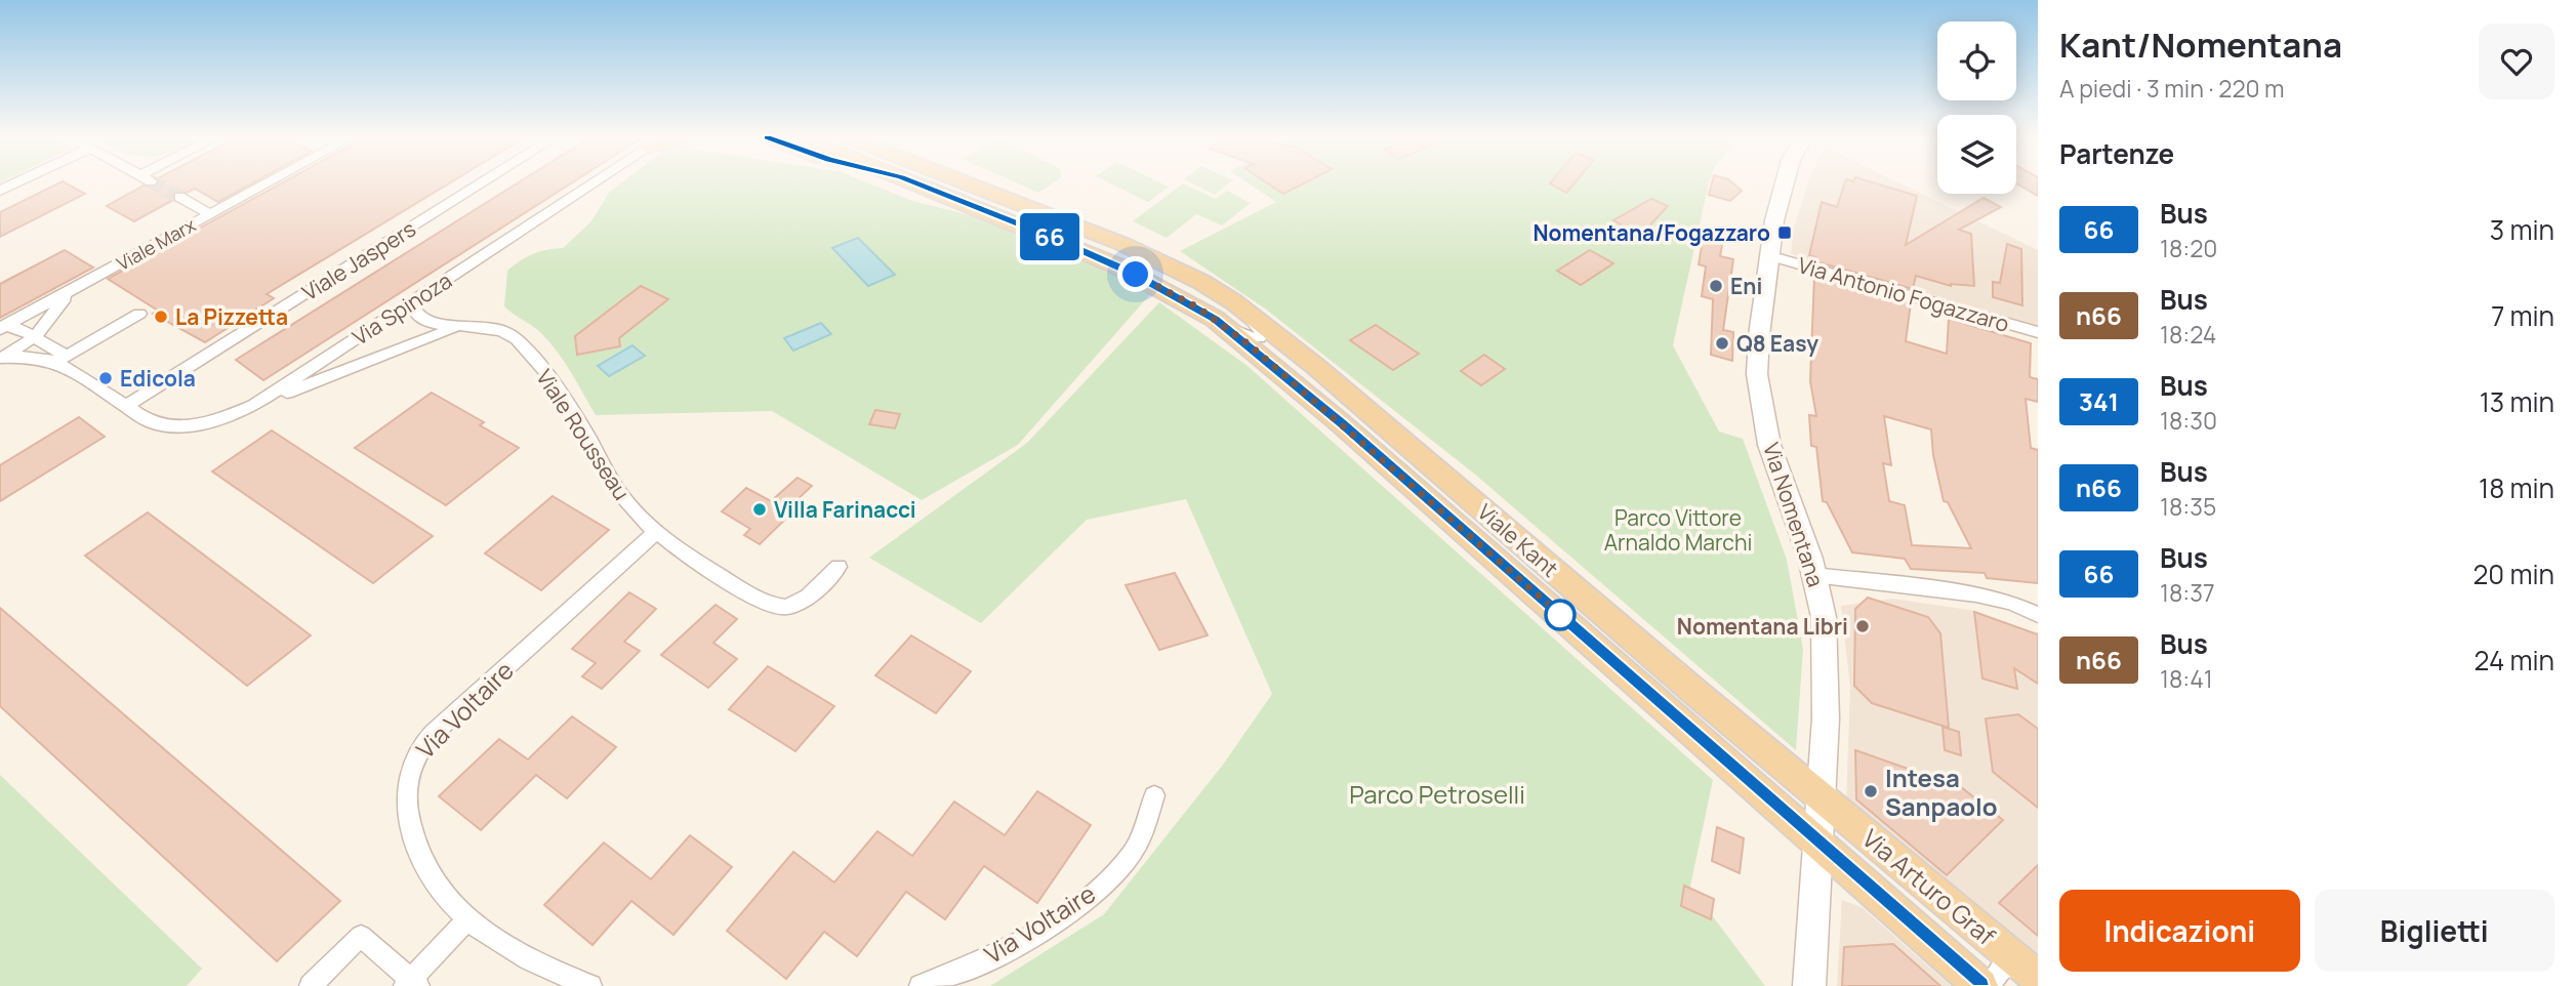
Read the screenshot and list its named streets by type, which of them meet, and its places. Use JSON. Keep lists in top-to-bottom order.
{
  "streets": {
    "main road": ["Via Nomentana", "Viale Kant", "Via Arturo Graf"],
    "street": [
      "Viale Marx",
      "Viale Jaspers",
      "Via Antonio Fogazzaro",
      "Via Spinoza",
      "Viale Rousseau",
      "Via Voltaire"
    ]
  },
  "crossings": [
    ["Viale Marx", "Via Spinoza"],
    ["Viale Jaspers", "Via Spinoza"],
    ["Via Antonio Fogazzaro", "Via Nomentana"],
    ["Via Spinoza", "Viale Rousseau"],
    ["Viale Rousseau", "Via Voltaire"],
    ["Via Nomentana", "Viale Kant"],
    ["Via Nomentana", "Via Arturo Graf"],
    ["Viale Kant", "Via Arturo Graf"]
  ],
  "parks": ["Parco Vittore Arnaldo Marchi", "Parco Petroselli"],
  "places": {
    "transit": ["Nomentana/Fogazzaro"],
    "other": [
      "Eni",
      "La Pizzetta",
      "Q8 Easy",
      "Edicola",
      "Villa Farinacci",
      "Nomentana Libri",
      "Intesa Sanpaolo"
    ]
  },
  "lines": ["bus line 66"],
  "page": {
    "on_map": "66",
    "heading": [
      ["Kant/Nomentana", "A piedi · 3 min · 220 m"],
      "Partenze"
    ],
    "list": [
      {
        "mark": "66",
        "name": "Bus",
        "note": "18:20",
        "value": "3 min"
      },
      {
        "mark": "n66",
        "name": "Bus",
        "note": "18:24",
        "value": "7 min"
      },
      {
        "mark": "341",
        "name": "Bus",
        "note": "18:30",
        "value": "13 min"
      },
      {
        "mark": "n66",
        "name": "Bus",
        "note": "18:35",
        "value": "18 min"
      },
      {
        "mark": "66",
        "name": "Bus",
        "note": "18:37",
        "value": "20 min"
      },
      {
        "mark": "n66",
        "name": "Bus",
        "note": "18:41",
        "value": "24 min"
      }
    ],
    "buttons": ["Indicazioni", "Biglietti"]
  }
}
